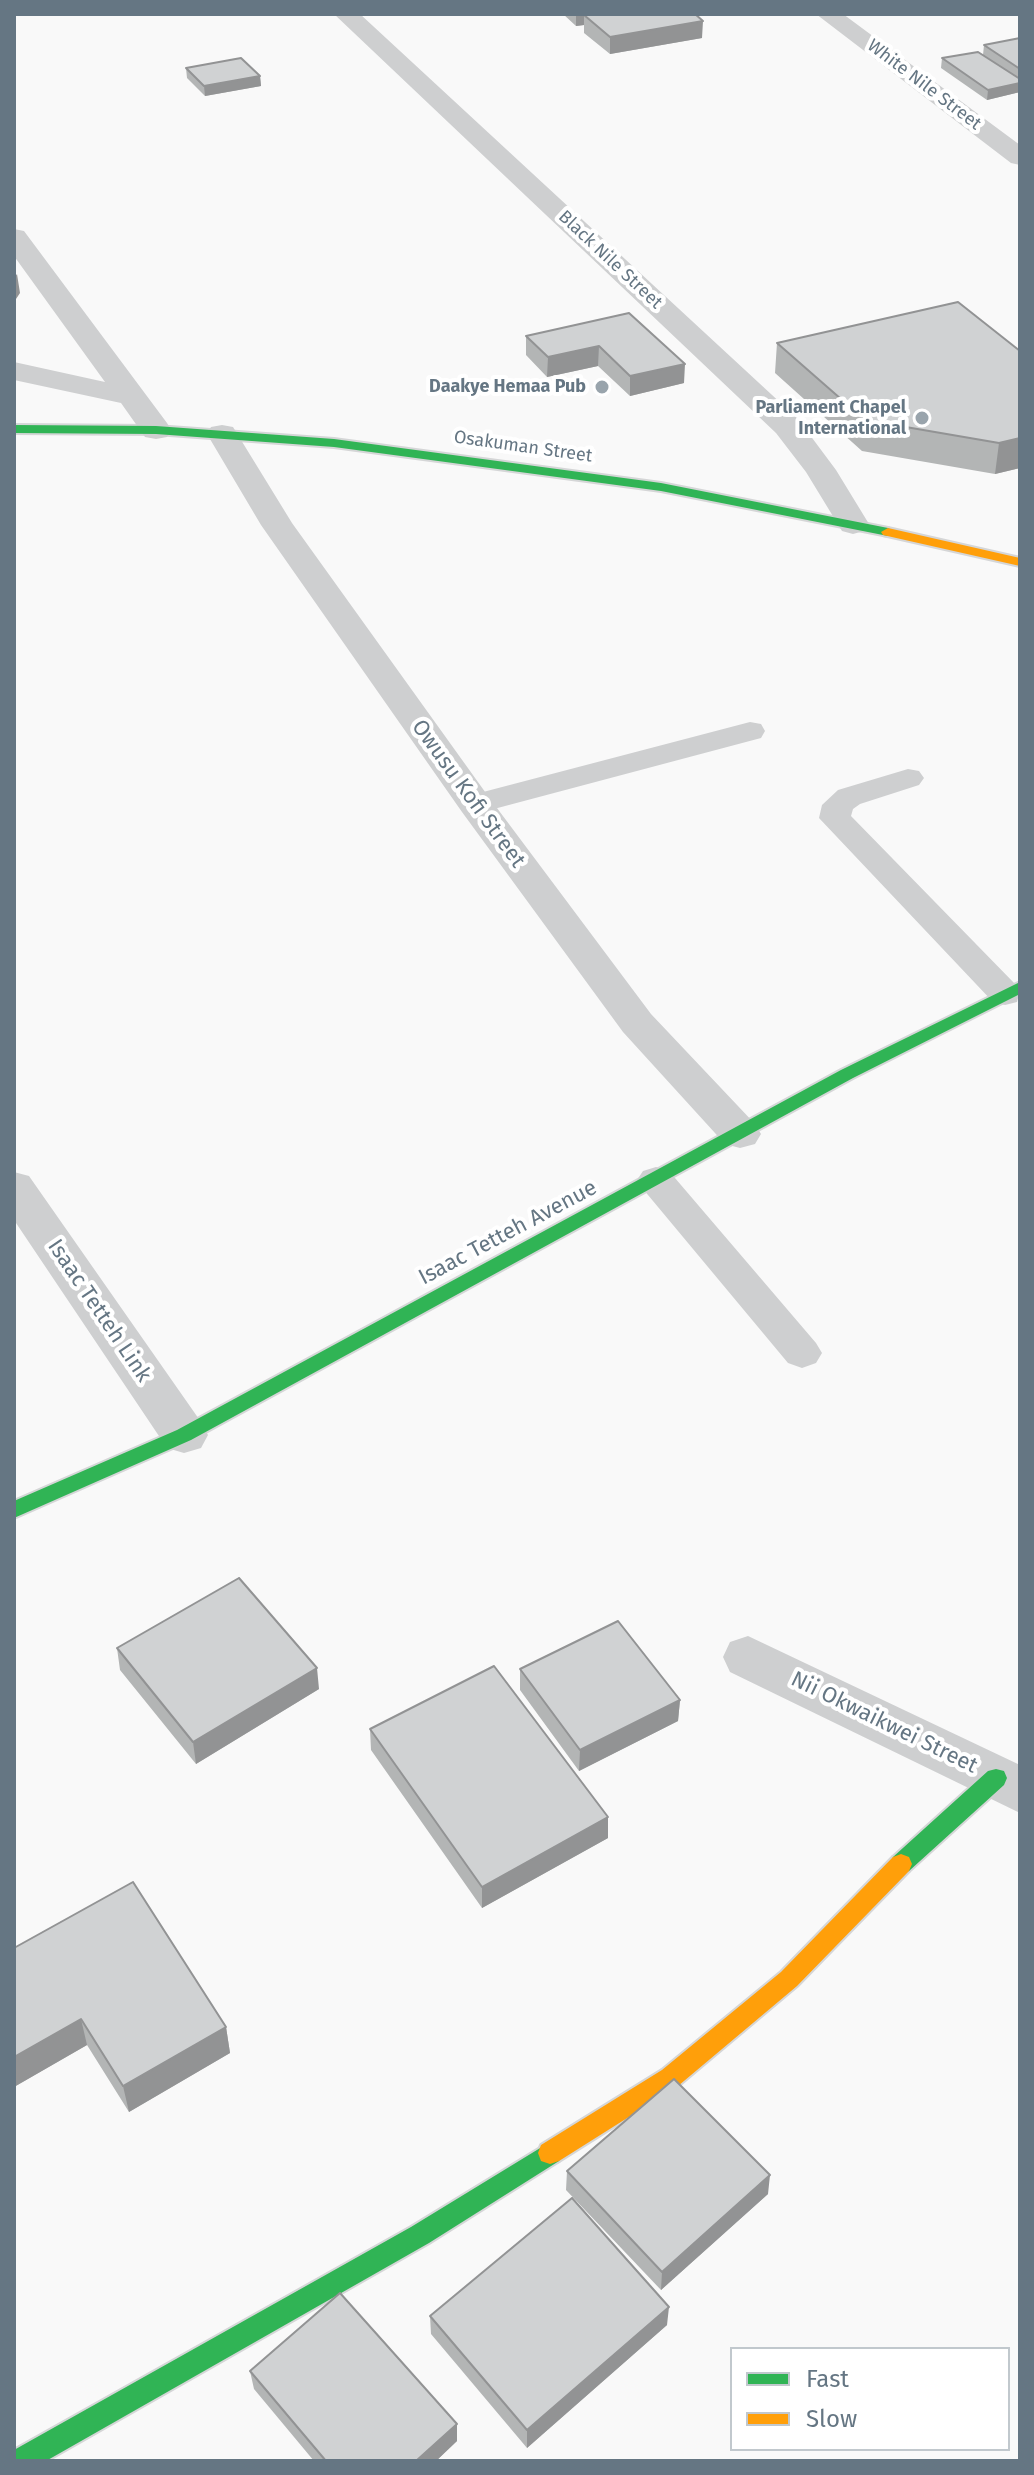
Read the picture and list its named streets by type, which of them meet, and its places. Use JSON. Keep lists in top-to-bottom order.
{
  "streets": {
    "street": [
      "White Nile Street",
      "Black Nile Street",
      "Osakuman Street",
      "Owusu Kofi Street",
      "Isaac Tetteh Avenue",
      "Isaac Tetteh Link",
      "Nii Okwaikwei Street"
    ]
  },
  "crossings": [
    ["Black Nile Street", "Osakuman Street"],
    ["Osakuman Street", "Owusu Kofi Street"],
    ["Owusu Kofi Street", "Isaac Tetteh Avenue"],
    ["Isaac Tetteh Avenue", "Isaac Tetteh Link"]
  ],
  "places": ["Daakye Hemaa Pub", "Parliament Chapel International"],
  "legend": ["Fast", "Slow"]
}
